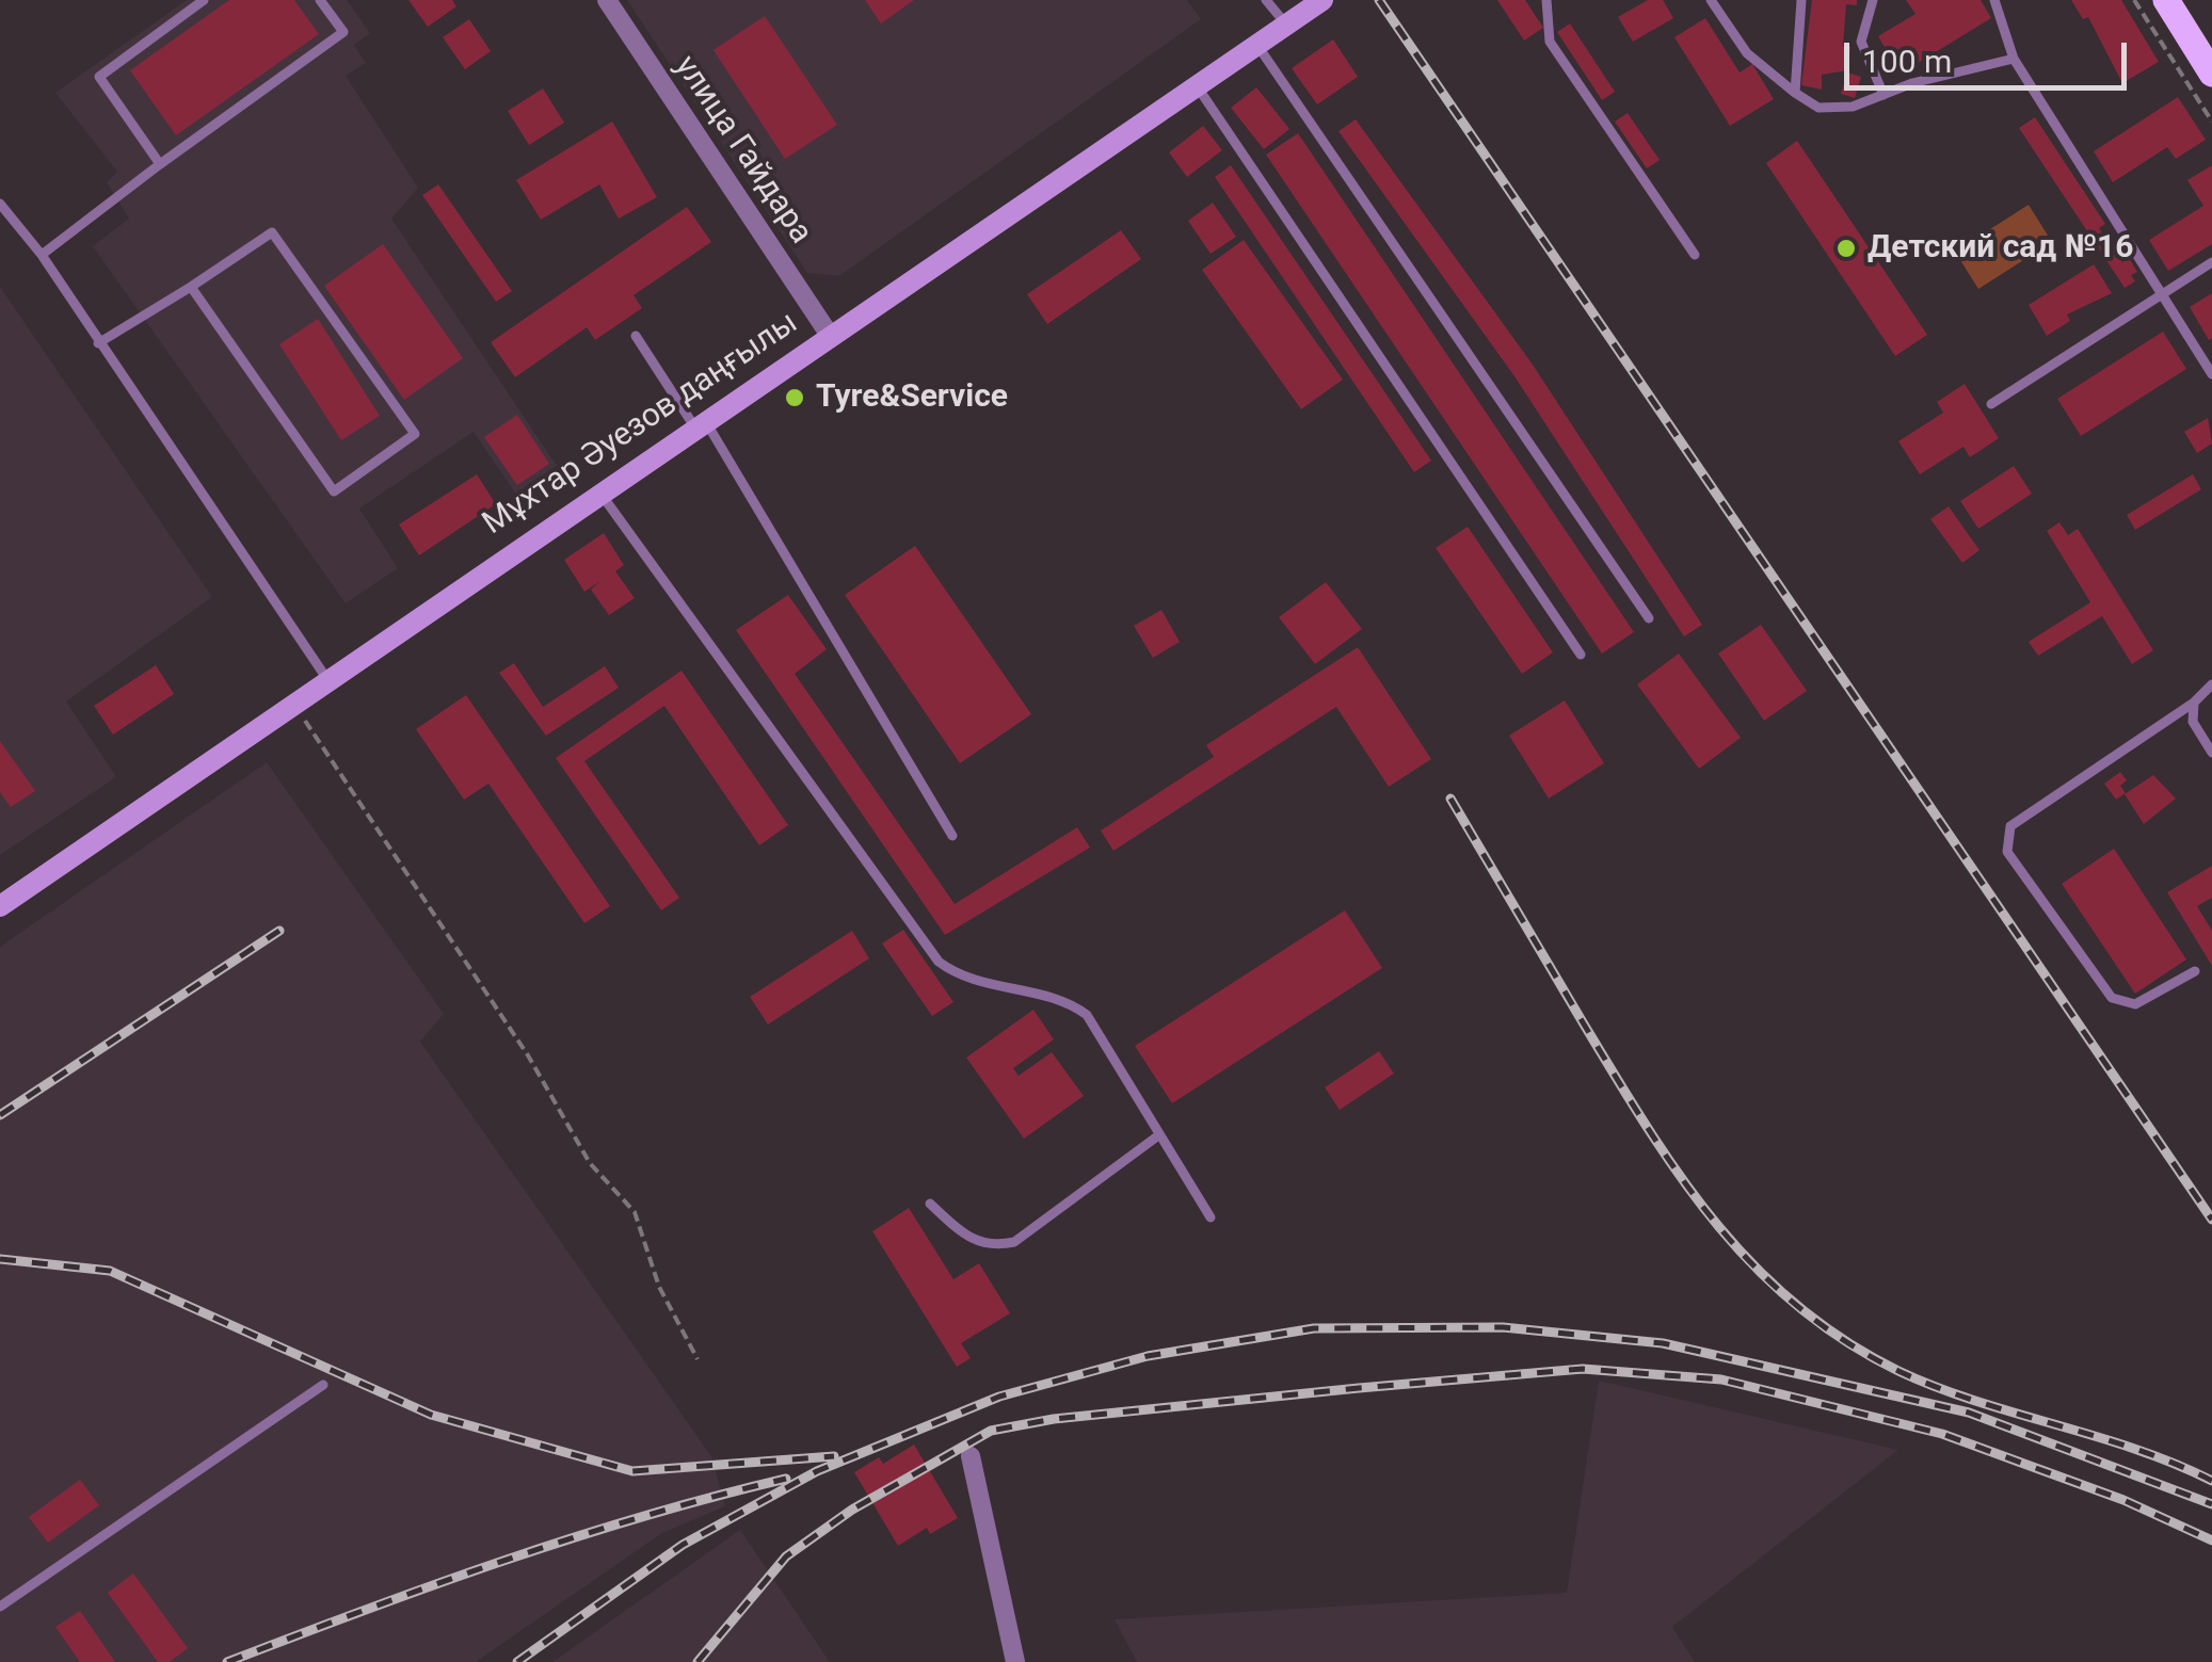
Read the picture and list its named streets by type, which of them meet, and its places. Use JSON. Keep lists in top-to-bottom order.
{
  "streets": {
    "main road": ["Мұхтар Әуезов даңғылы"],
    "street": ["улица Гайдара"]
  },
  "crossings": [
    ["улица Гайдара", "Мұхтар Әуезов даңғылы"]
  ],
  "places": ["Детский сад №16", "Tyre&Service"],
  "scale_bar": "100 m"
}
